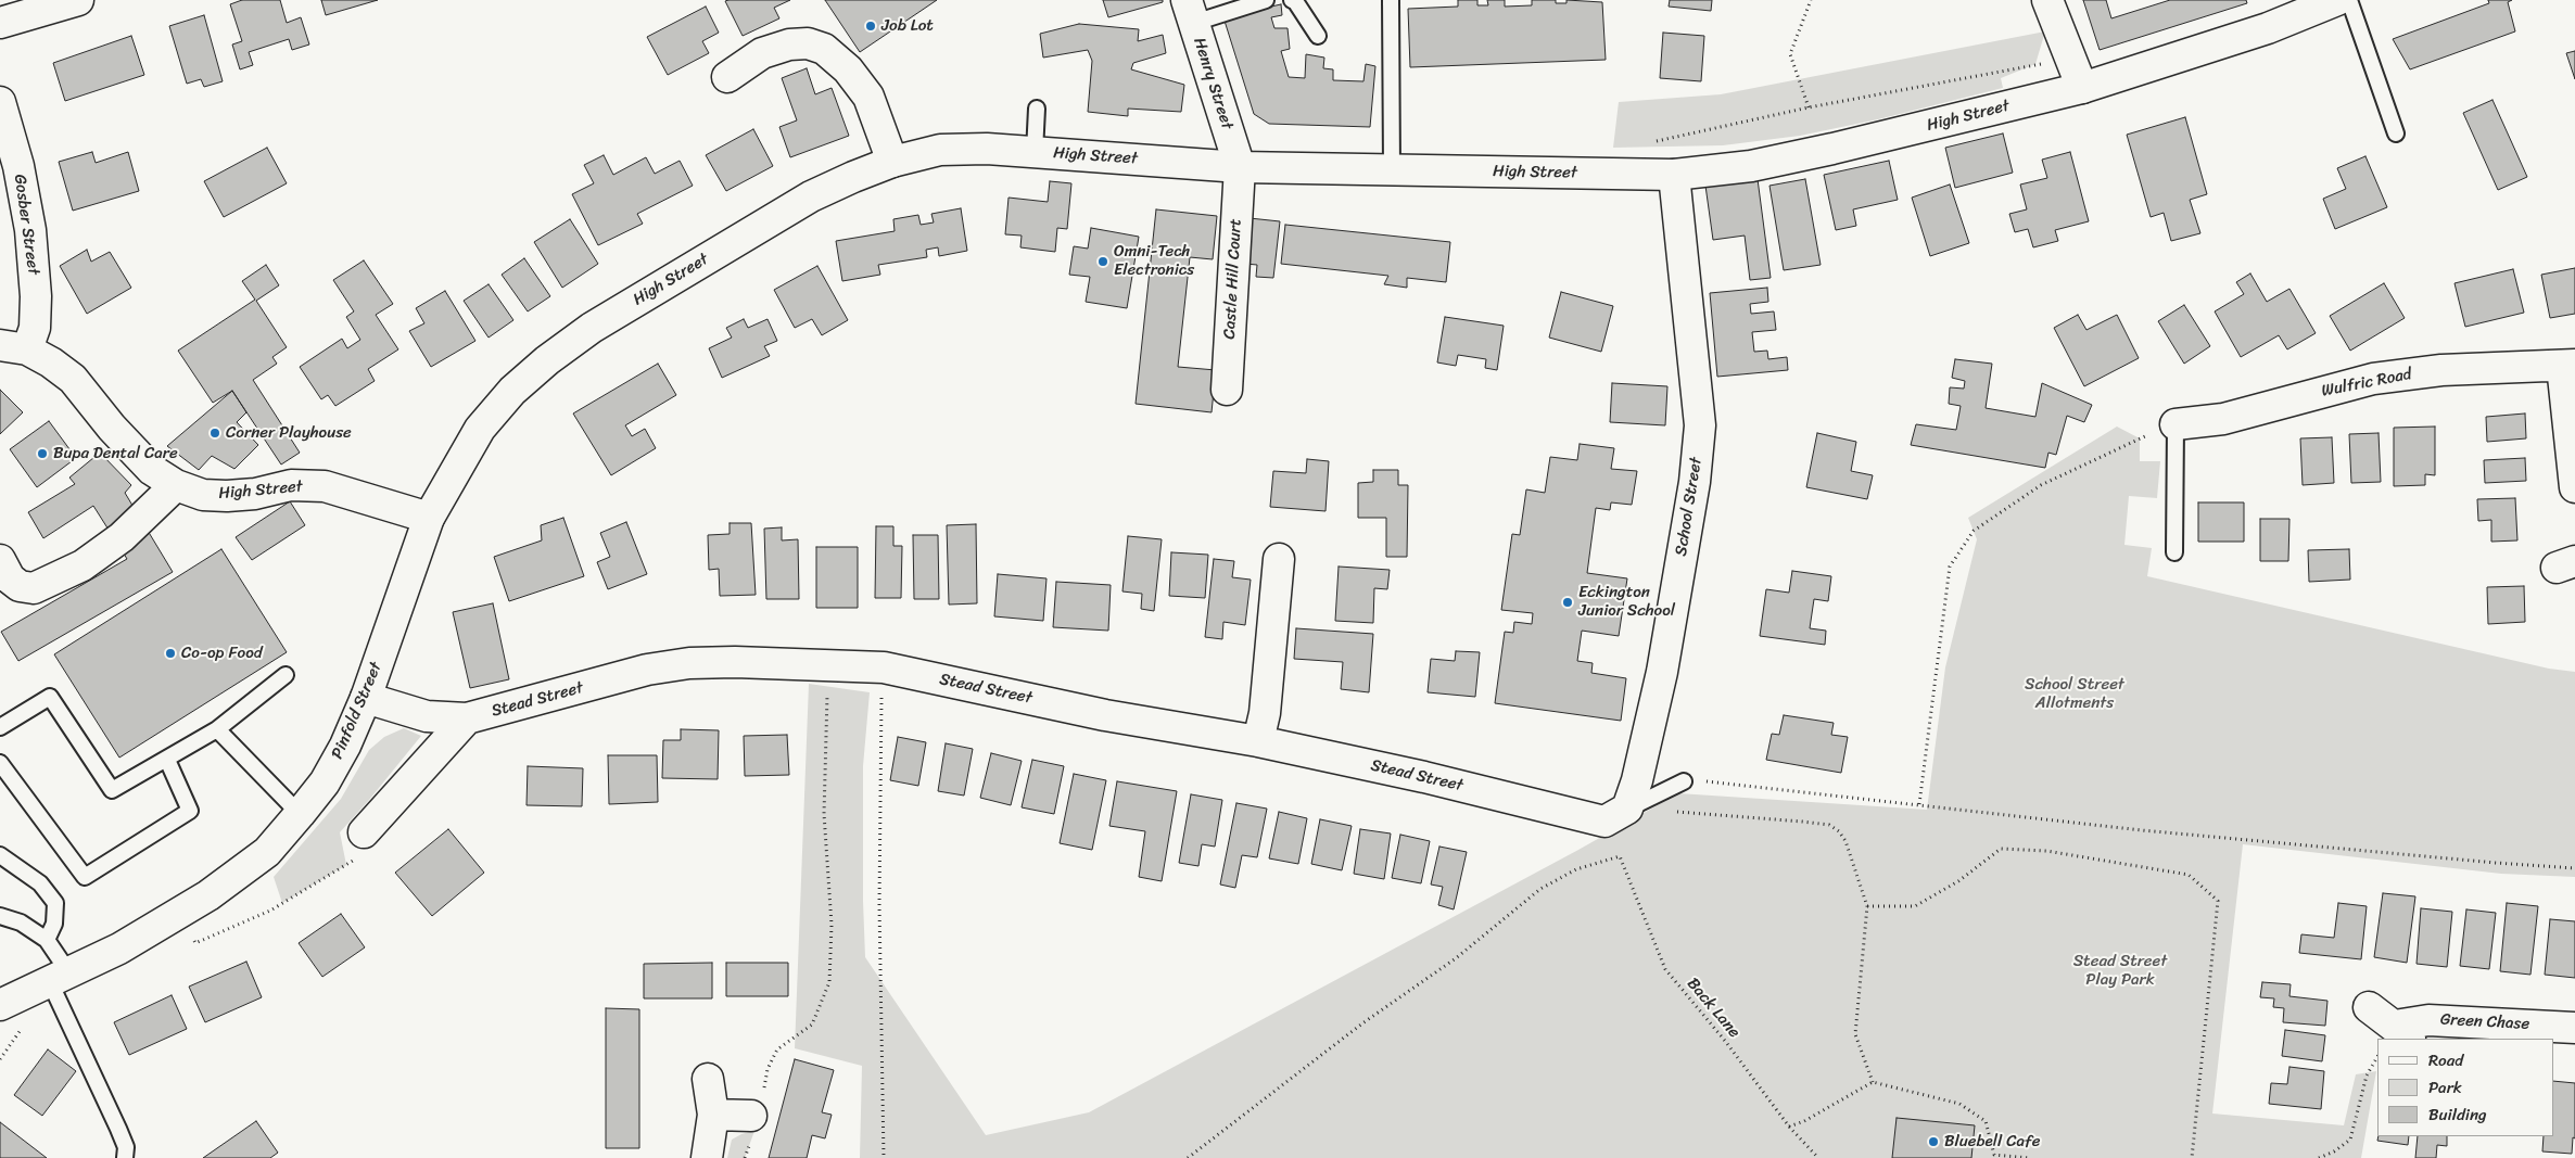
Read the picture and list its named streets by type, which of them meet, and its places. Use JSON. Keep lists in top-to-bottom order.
{
  "streets": {
    "street": [
      "Henry Street",
      "High Street",
      "Gosber Street",
      "Castle Hill Court",
      "Wulfric Road",
      "School Street",
      "Stead Street",
      "Pinfold Street",
      "Green Chase"
    ],
    "path": ["Back Lane"]
  },
  "crossings": [
    ["Henry Street", "High Street"],
    ["Henry Street", "Castle Hill Court"],
    ["High Street", "Gosber Street"],
    ["High Street", "Castle Hill Court"],
    ["High Street", "School Street"],
    ["High Street", "Pinfold Street"],
    ["School Street", "Stead Street"],
    ["Stead Street", "Pinfold Street"]
  ],
  "parks": ["School Street Allotments", "Stead Street Play Park"],
  "places": [
    "Job Lot",
    "Omni-Tech Electronics",
    "Corner Playhouse",
    "Bupa Dental Care",
    "Eckington Junior School",
    "Co-op Food",
    "Bluebell Cafe"
  ],
  "legend": ["Road", "Park", "Building"]
}
